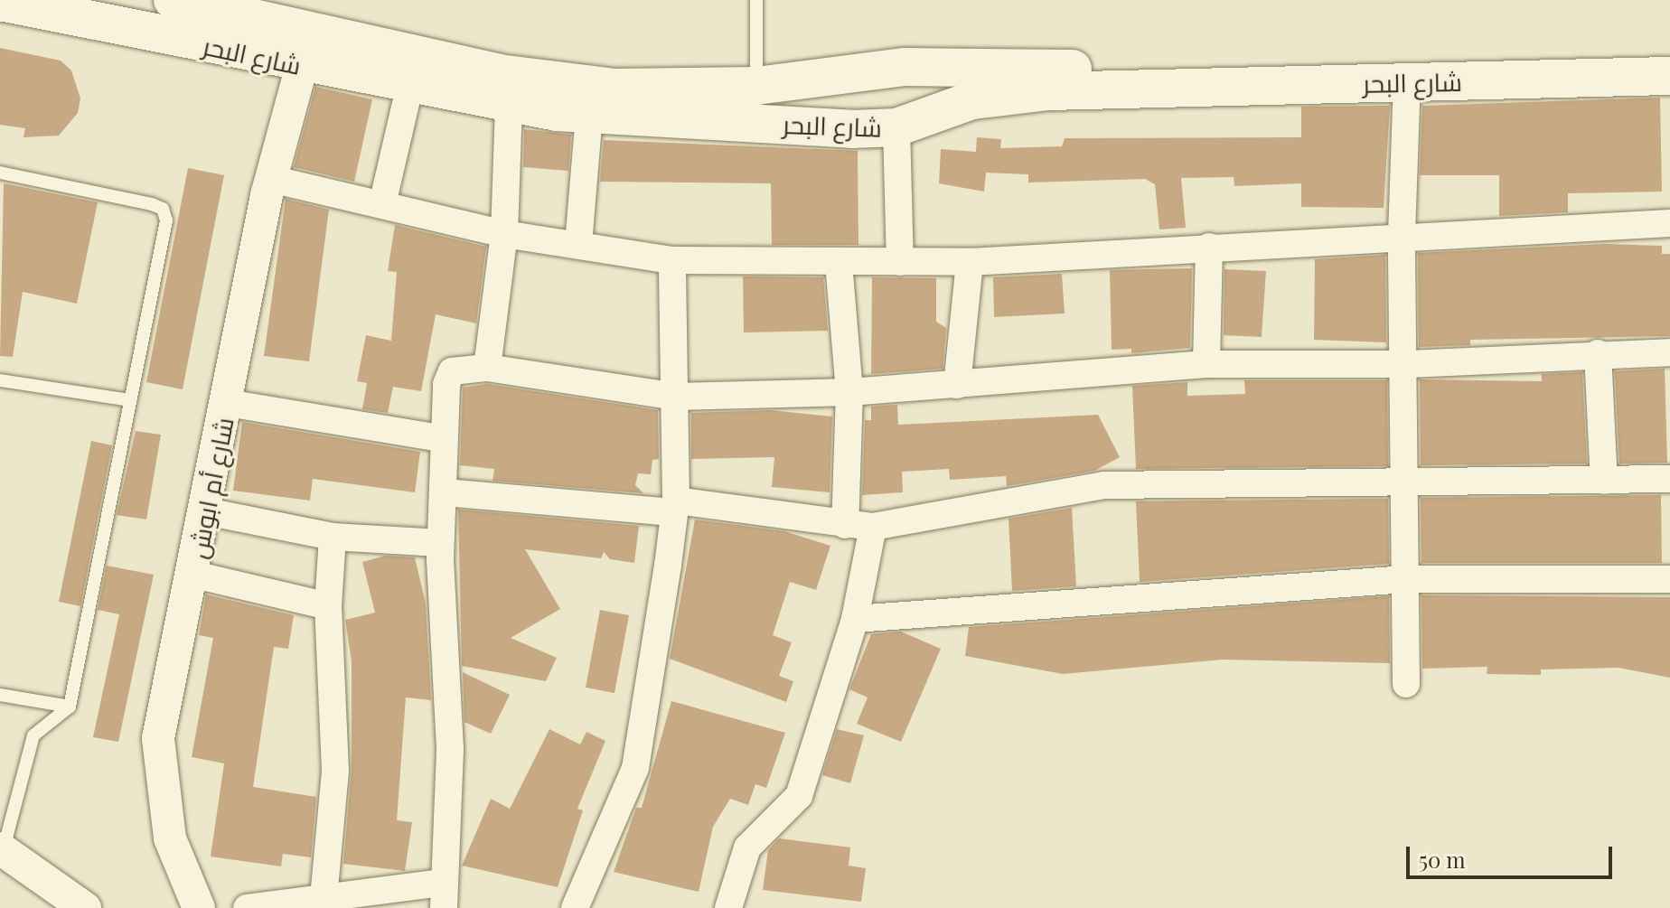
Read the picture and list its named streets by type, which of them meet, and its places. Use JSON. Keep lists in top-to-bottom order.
{
  "streets": {
    "main road": ["شارع البحر"],
    "street": ["شارع أم ابوش"]
  },
  "crossings": [
    ["شارع البحر", "شارع أم ابوش"]
  ],
  "scale_bar": "50 m"
}
